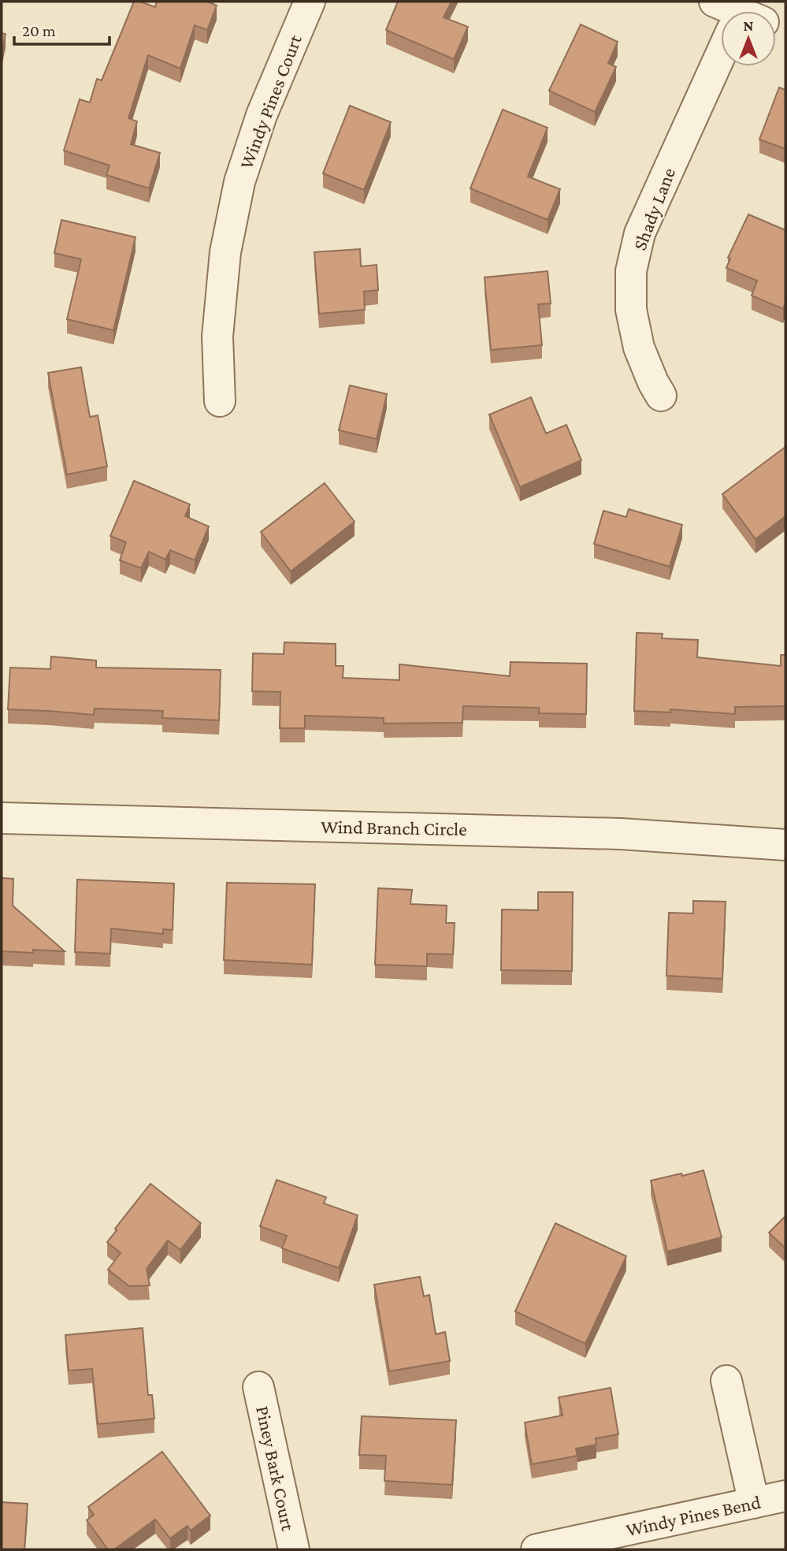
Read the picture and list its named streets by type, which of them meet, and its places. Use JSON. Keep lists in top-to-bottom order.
{
  "streets": {
    "street": [
      "Windy Pines Court",
      "Shady Lane",
      "Wind Branch Circle",
      "Piney Bark Court",
      "Windy Pines Bend"
    ]
  },
  "scale_bar": "20 m",
  "north": "top"
}
